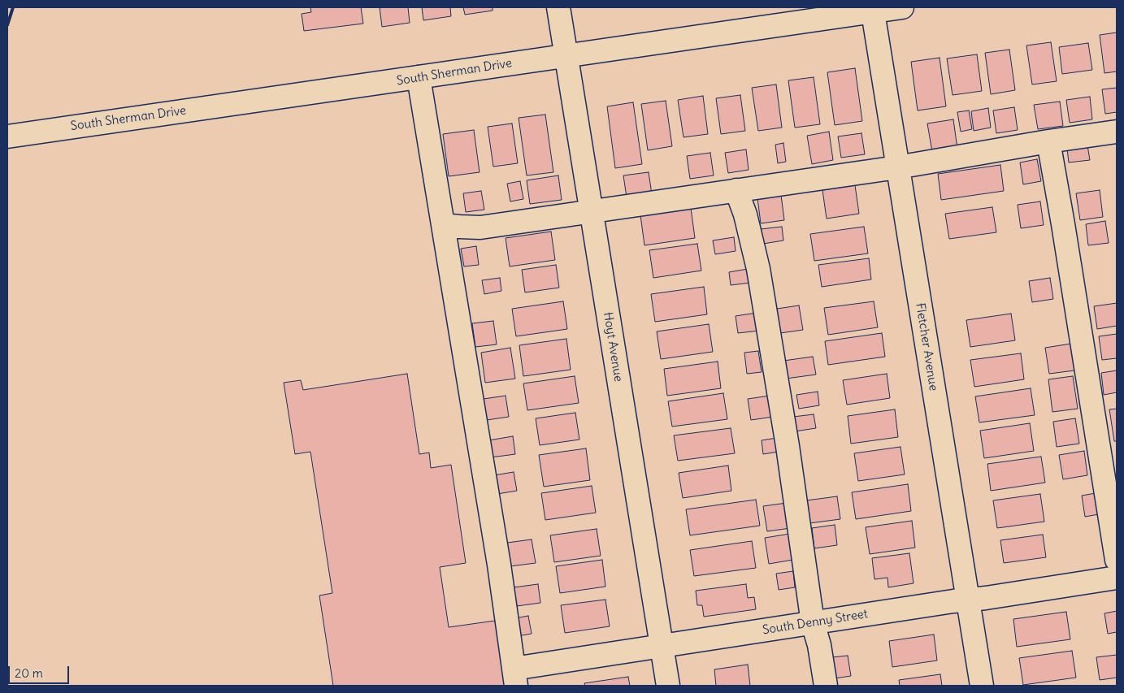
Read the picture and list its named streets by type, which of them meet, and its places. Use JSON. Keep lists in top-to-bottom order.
{
  "streets": {
    "street": [
      "South Sherman Drive",
      "Hoyt Avenue",
      "Fletcher Avenue",
      "South Denny Street"
    ]
  },
  "crossings": [
    ["South Sherman Drive", "Hoyt Avenue"],
    ["South Sherman Drive", "Fletcher Avenue"],
    ["Hoyt Avenue", "South Denny Street"],
    ["Fletcher Avenue", "South Denny Street"]
  ],
  "scale_bar": "20 m"
}
